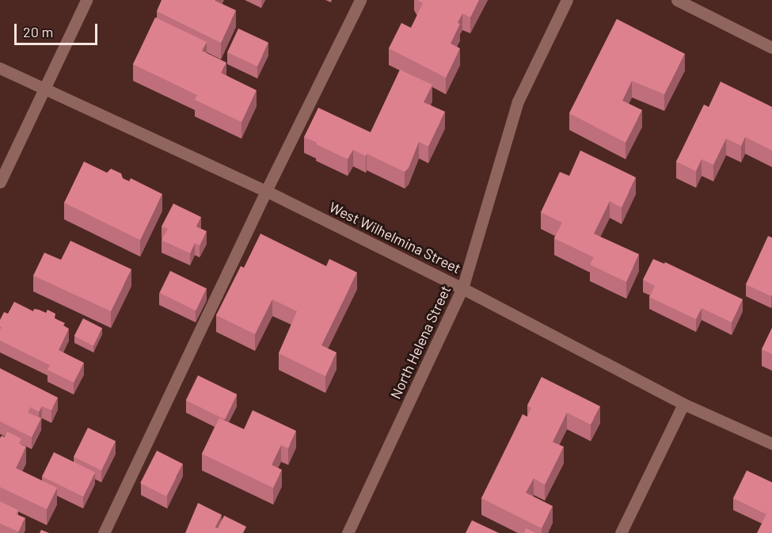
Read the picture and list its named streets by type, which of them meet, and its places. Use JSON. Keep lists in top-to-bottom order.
{
  "streets": {
    "street": ["West Wilhelmina Street", "North Helena Street"]
  },
  "crossings": [
    ["West Wilhelmina Street", "North Helena Street"]
  ],
  "scale_bar": "20 m"
}
